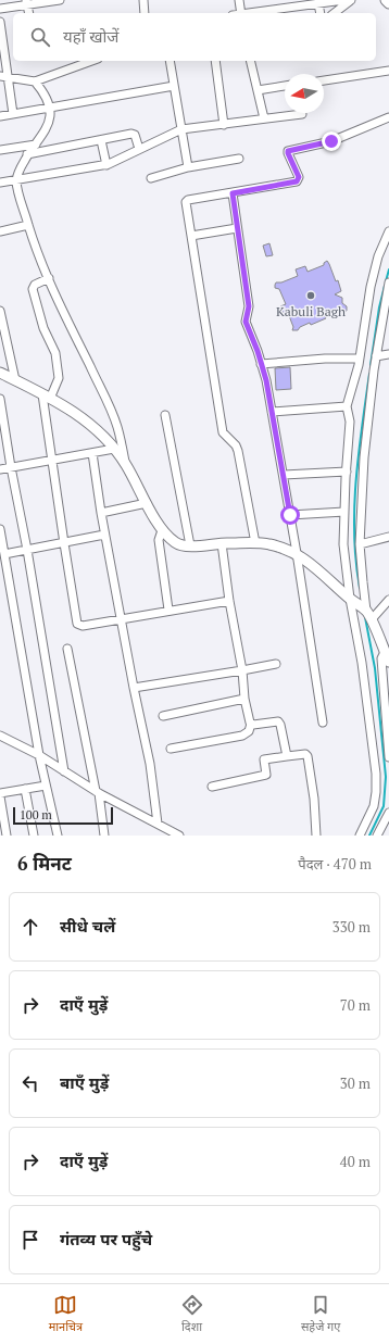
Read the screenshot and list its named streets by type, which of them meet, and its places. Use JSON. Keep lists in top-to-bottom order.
{
  "places": ["Kabuli Bagh"],
  "scale_bar": "100 m",
  "north": "left",
  "page": {
    "search": "यहाँ खोजें",
    "scale": "100 m",
    "heading": ["6 मिनट", "पैदल · 470 m"],
    "list": [
      ["सीधे चलें", "330 m"],
      ["दाएँ मुड़ें", "70 m"],
      ["बाएँ मुड़ें", "30 m"],
      ["दाएँ मुड़ें", "40 m"],
      "गंतव्य पर पहुँचे"
    ],
    "nav": ["मानचित्र", "दिशा", "सहेजे गए"]
  }
}
